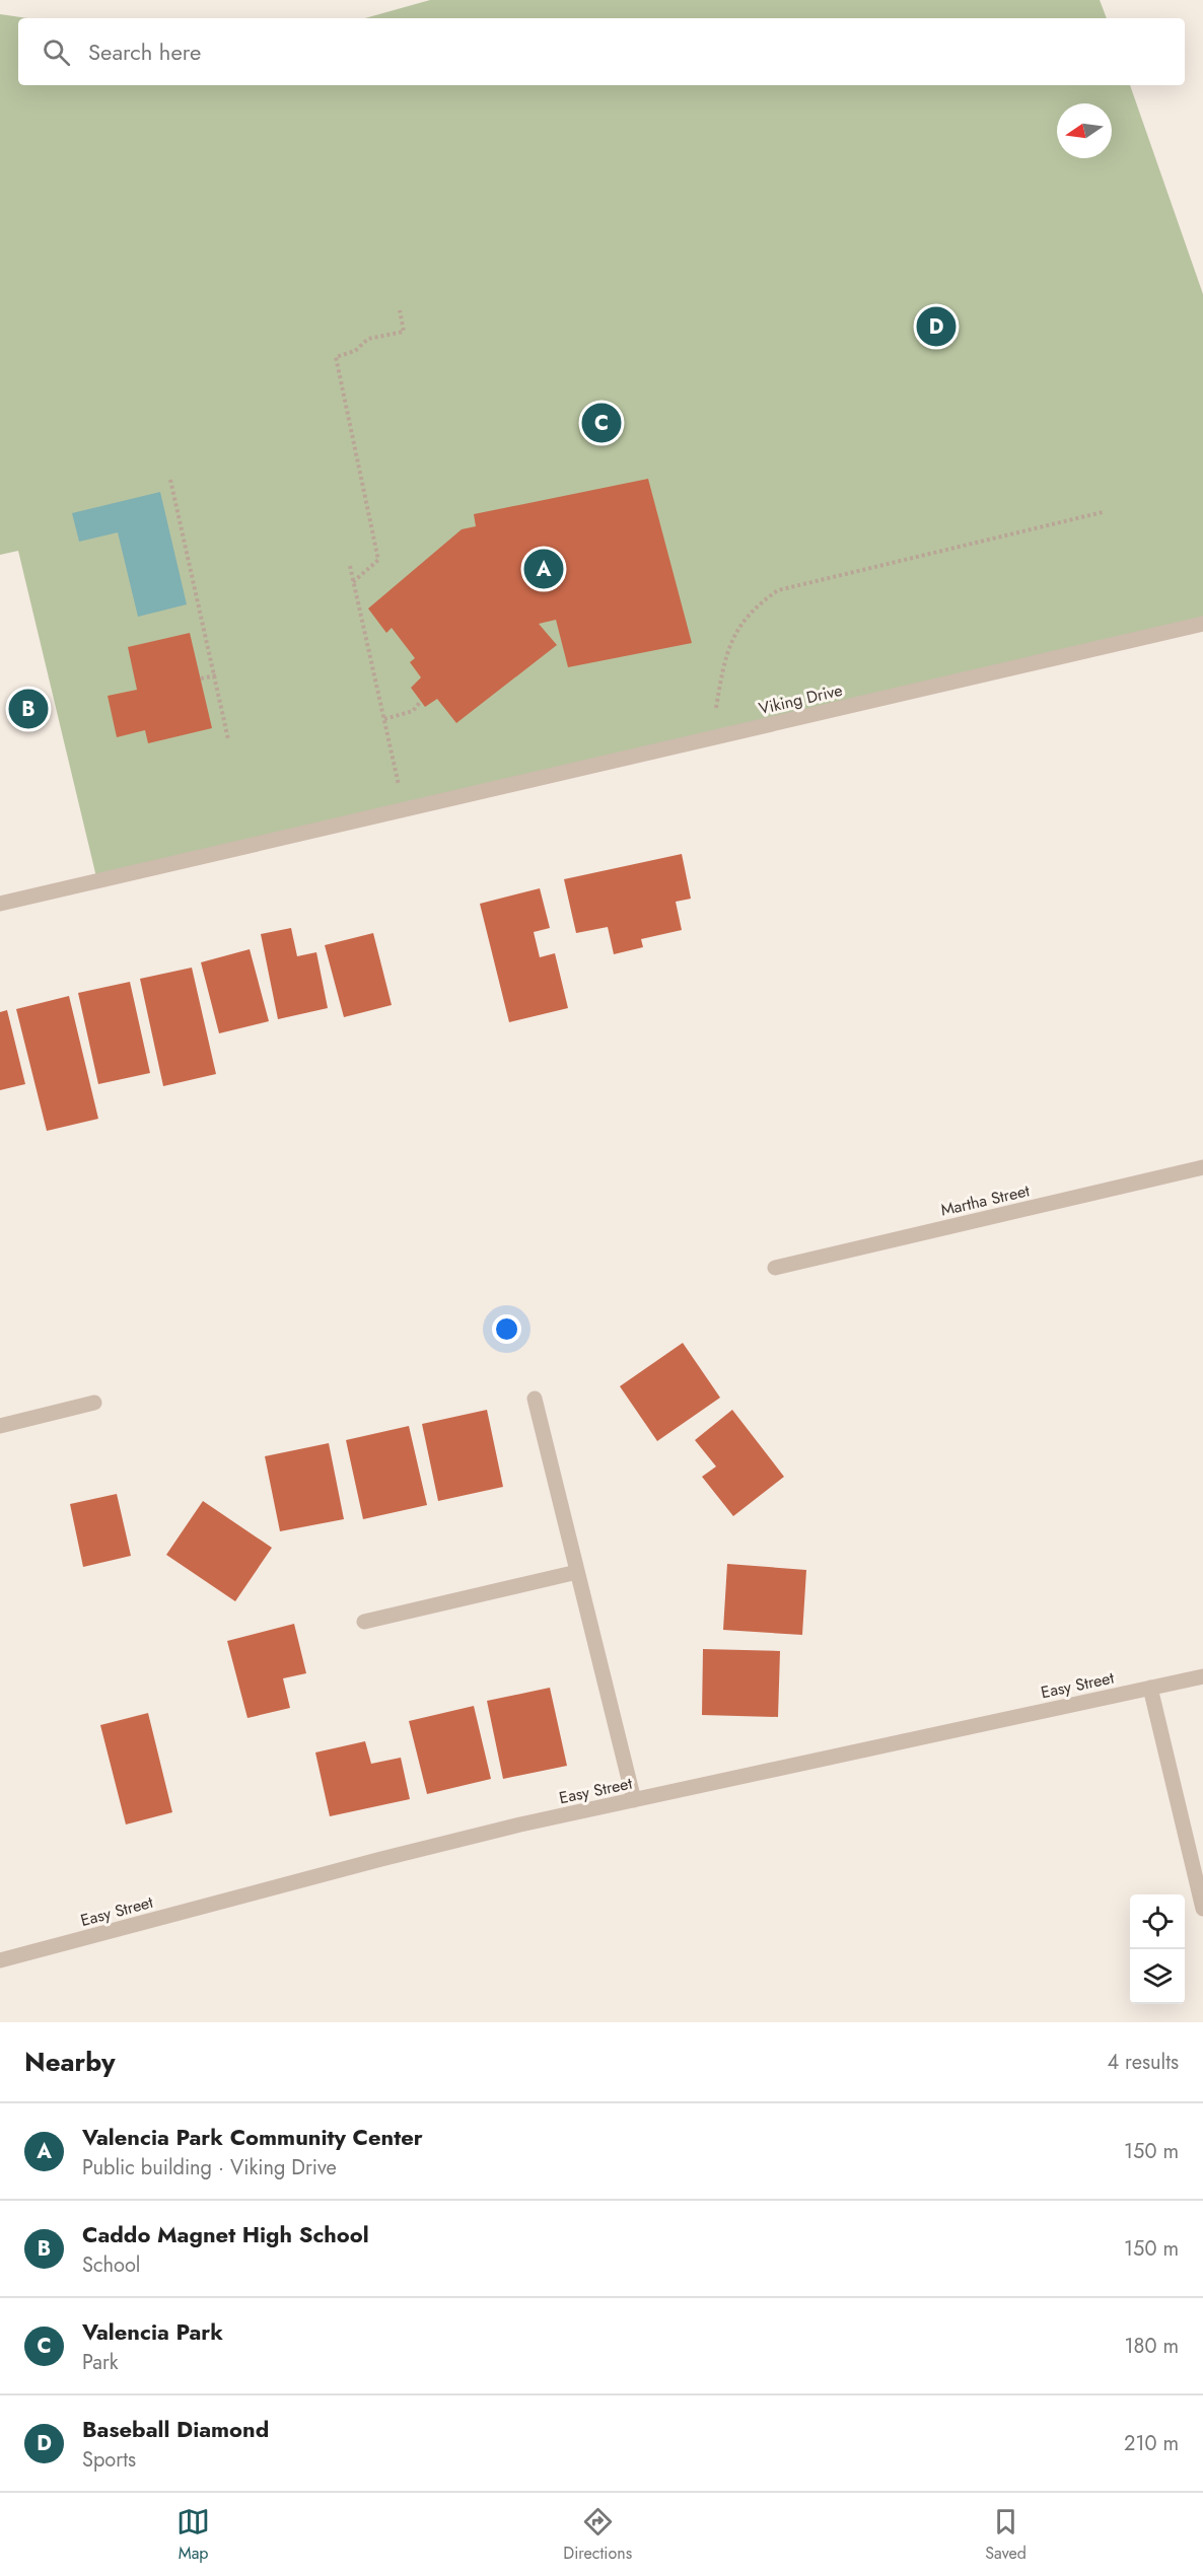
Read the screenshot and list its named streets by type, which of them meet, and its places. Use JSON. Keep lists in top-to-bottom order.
{
  "streets": {
    "street": ["Viking Drive", "Martha Street", "Easy Street"]
  },
  "north": "left",
  "page": {
    "search": "Search here",
    "pins": [
      "D",
      "C",
      "A",
      "B"
    ],
    "heading": ["Nearby", "4 results"],
    "list": [
      {
        "mark": "A",
        "name": "Valencia Park Community Center",
        "note": "Public building · Viking Drive",
        "value": "150 m"
      },
      {
        "mark": "B",
        "name": "Caddo Magnet High School",
        "note": "School",
        "value": "150 m"
      },
      {
        "mark": "C",
        "name": "Valencia Park",
        "note": "Park",
        "value": "180 m"
      },
      {
        "mark": "D",
        "name": "Baseball Diamond",
        "note": "Sports",
        "value": "210 m"
      }
    ],
    "nav": ["Map", "Directions", "Saved"]
  }
}
